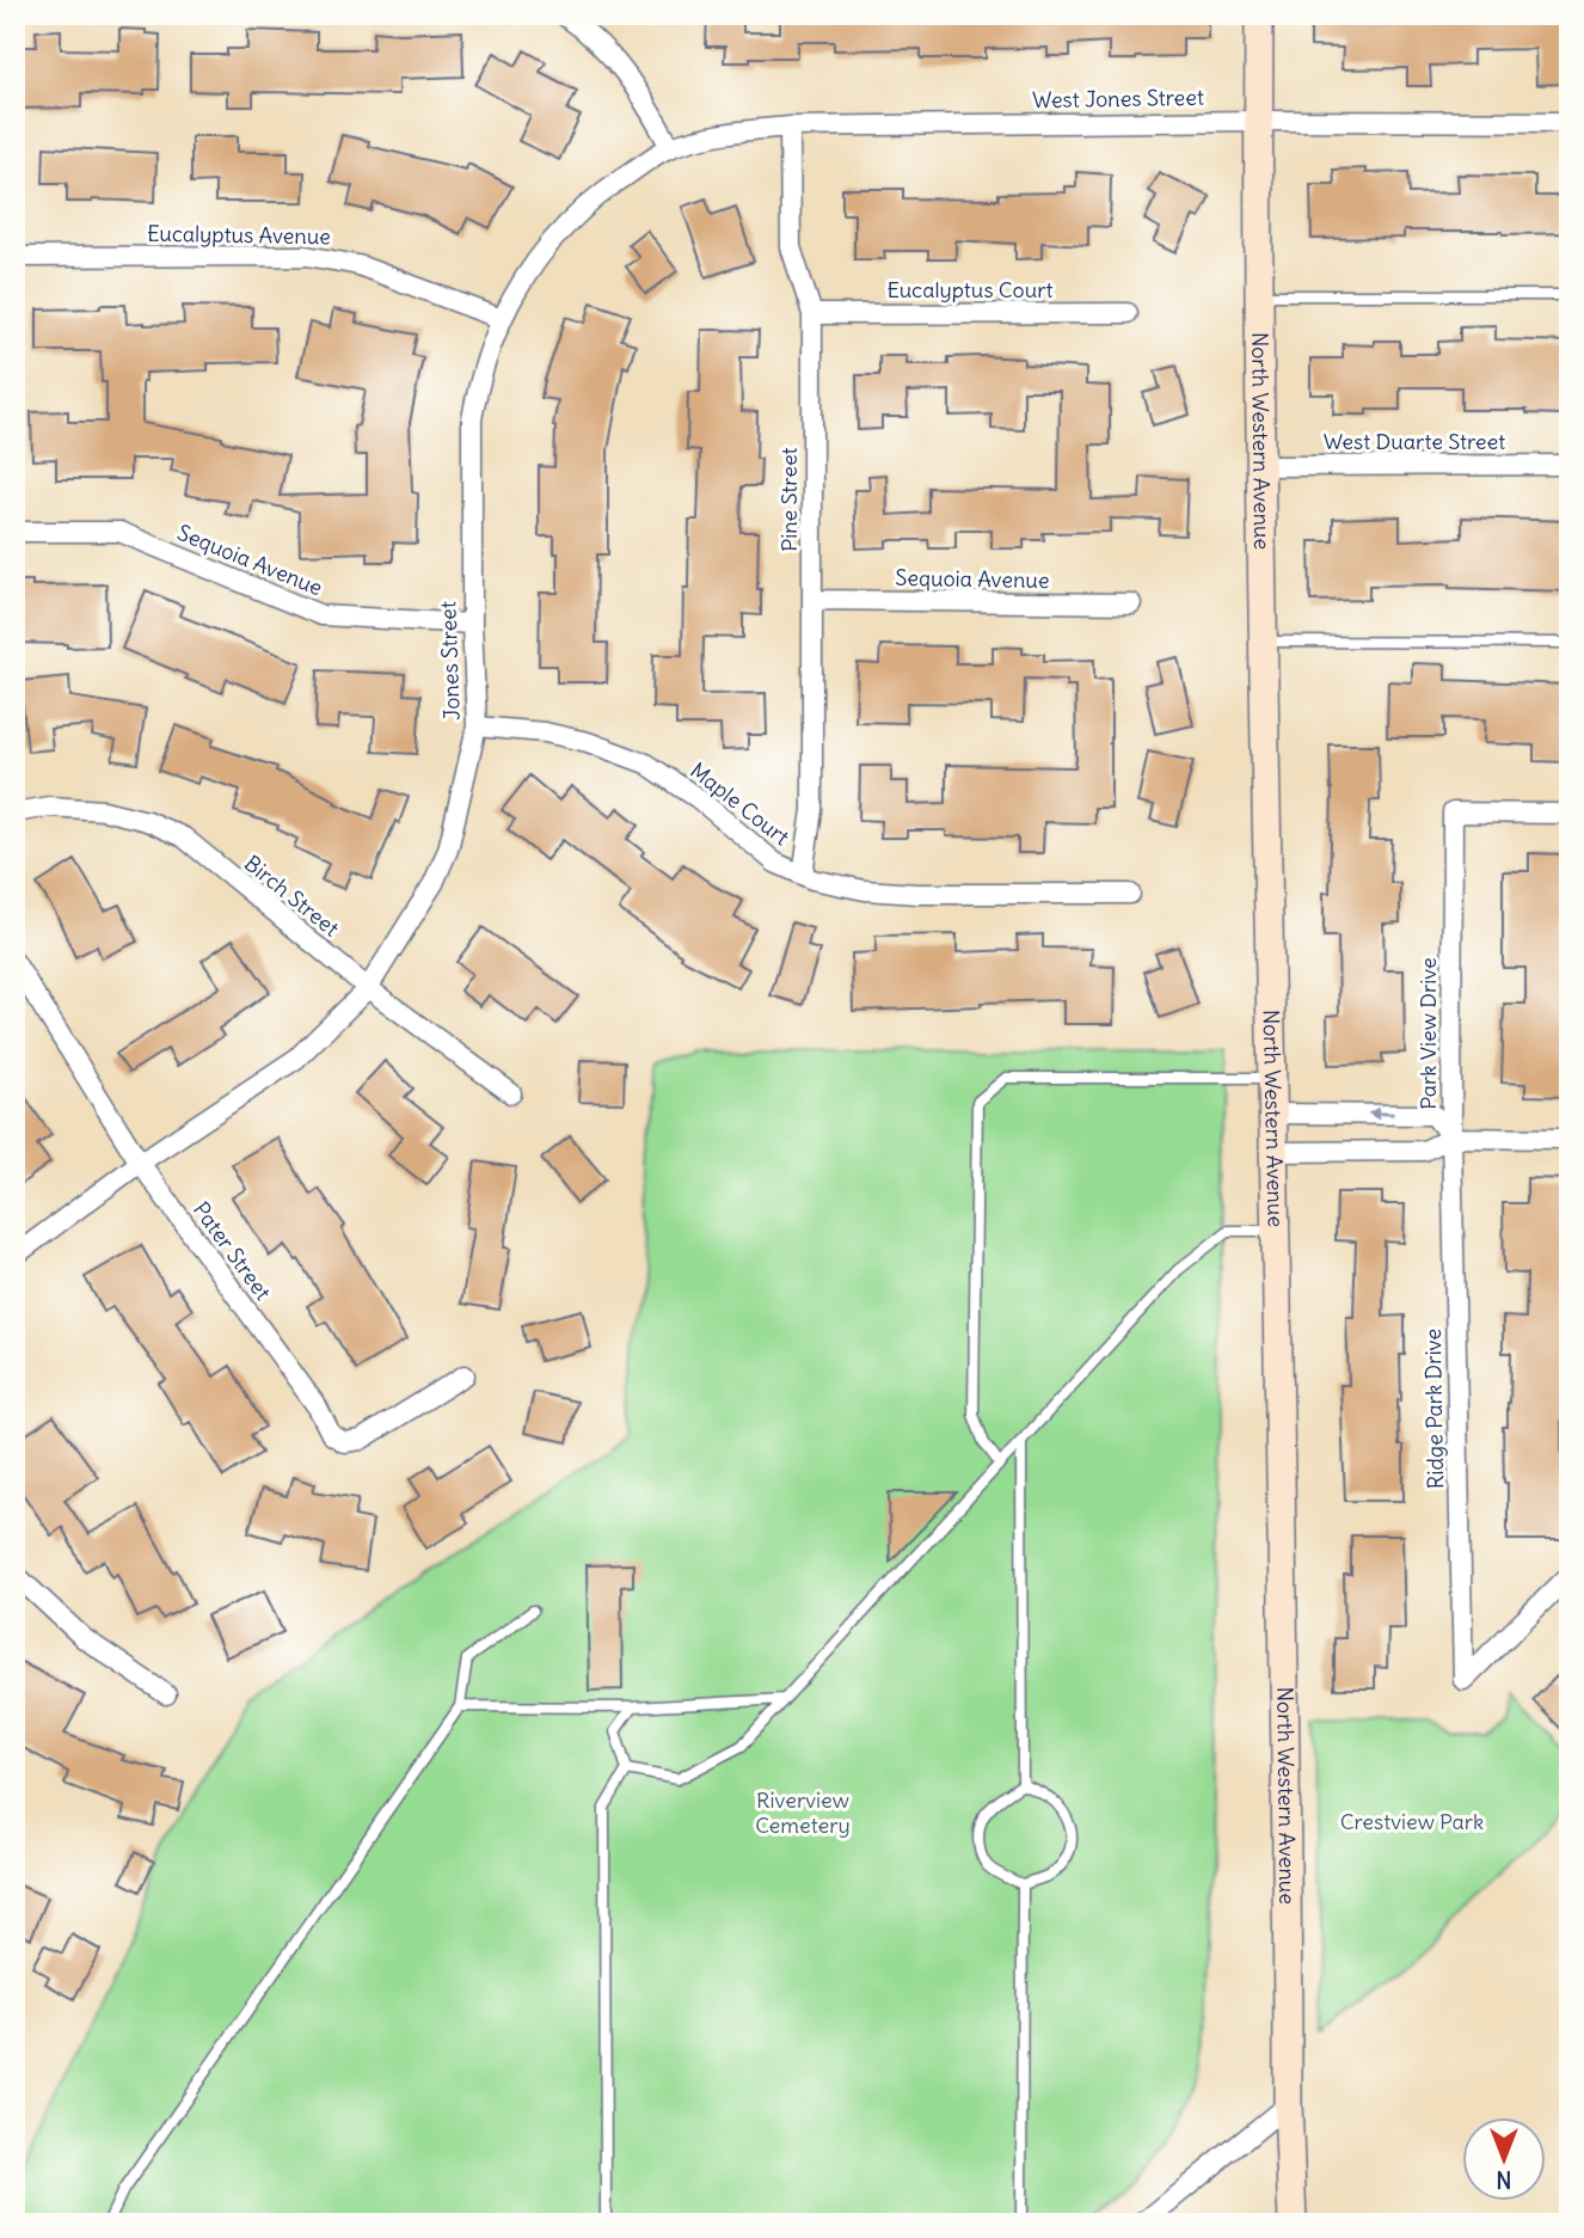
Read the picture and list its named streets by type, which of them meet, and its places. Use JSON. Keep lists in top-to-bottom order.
{
  "streets": {
    "main road": ["North Western Avenue"],
    "street": [
      "West Jones Street",
      "Eucalyptus Avenue",
      "Eucalyptus Court",
      "West Duarte Street",
      "Pine Street",
      "Sequoia Avenue",
      "Jones Street",
      "Maple Court",
      "Birch Street",
      "Park View Drive",
      "Pater Street",
      "Ridge Park Drive"
    ]
  },
  "crossings": [
    ["West Jones Street", "North Western Avenue"],
    ["West Jones Street", "Pine Street"],
    ["West Jones Street", "Jones Street"],
    ["Eucalyptus Avenue", "Jones Street"],
    ["Eucalyptus Court", "Pine Street"],
    ["North Western Avenue", "West Duarte Street"],
    ["Pine Street", "Sequoia Avenue"],
    ["Pine Street", "Maple Court"],
    ["Sequoia Avenue", "Jones Street"],
    ["Jones Street", "Maple Court"],
    ["Jones Street", "Birch Street"],
    ["Jones Street", "Pater Street"],
    ["Park View Drive", "Ridge Park Drive"]
  ],
  "parks": ["Riverview Cemetery", "Crestview Park"],
  "north": "bottom"
}
